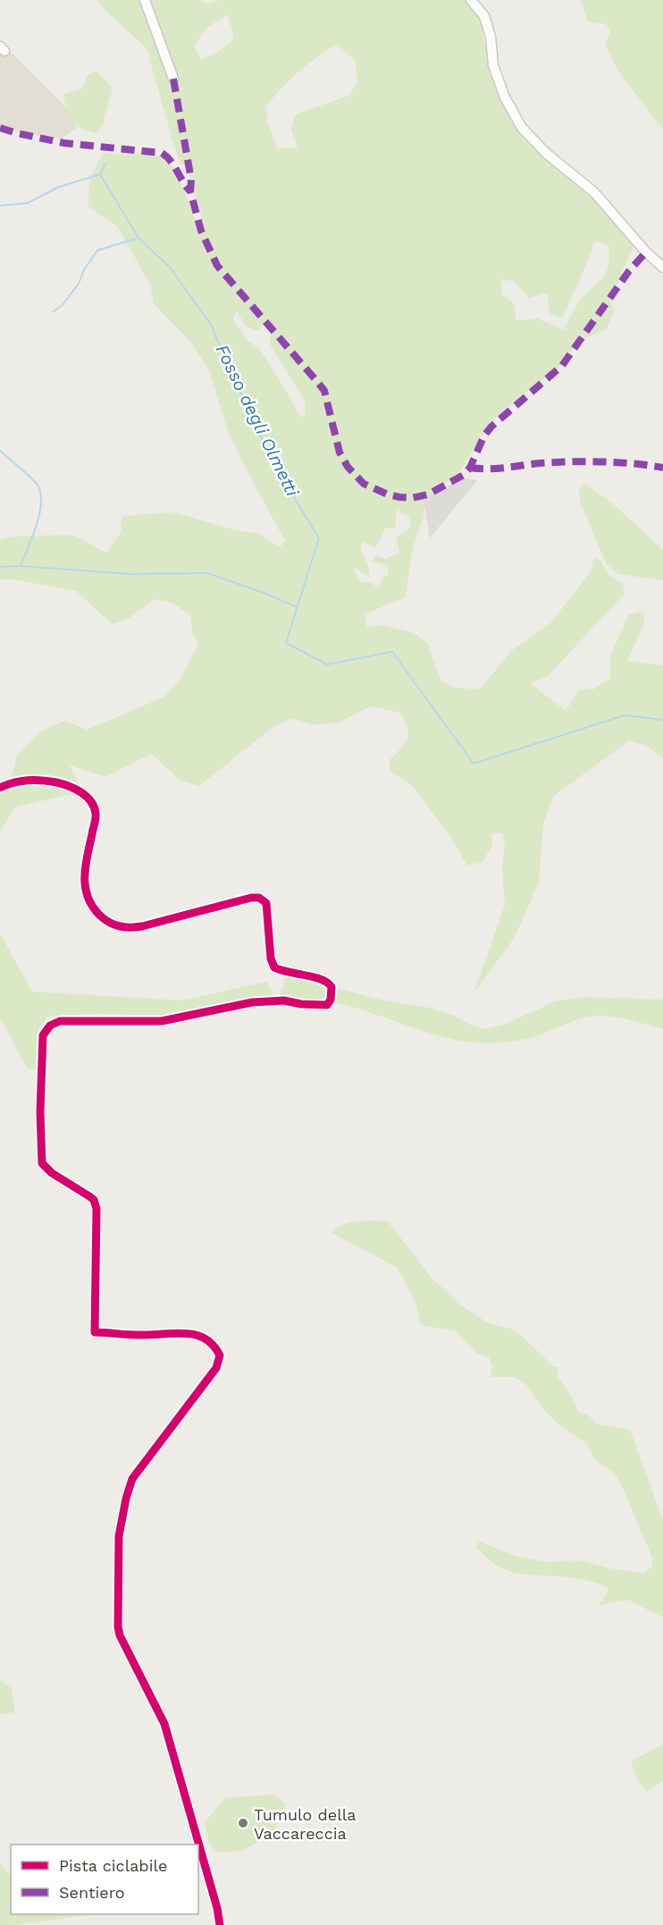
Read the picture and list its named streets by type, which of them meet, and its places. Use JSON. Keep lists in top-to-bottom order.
{
  "water": ["Fosso degli Olmetti"],
  "places": ["Tumulo della Vaccareccia"],
  "legend": ["Pista ciclabile", "Sentiero"]
}
